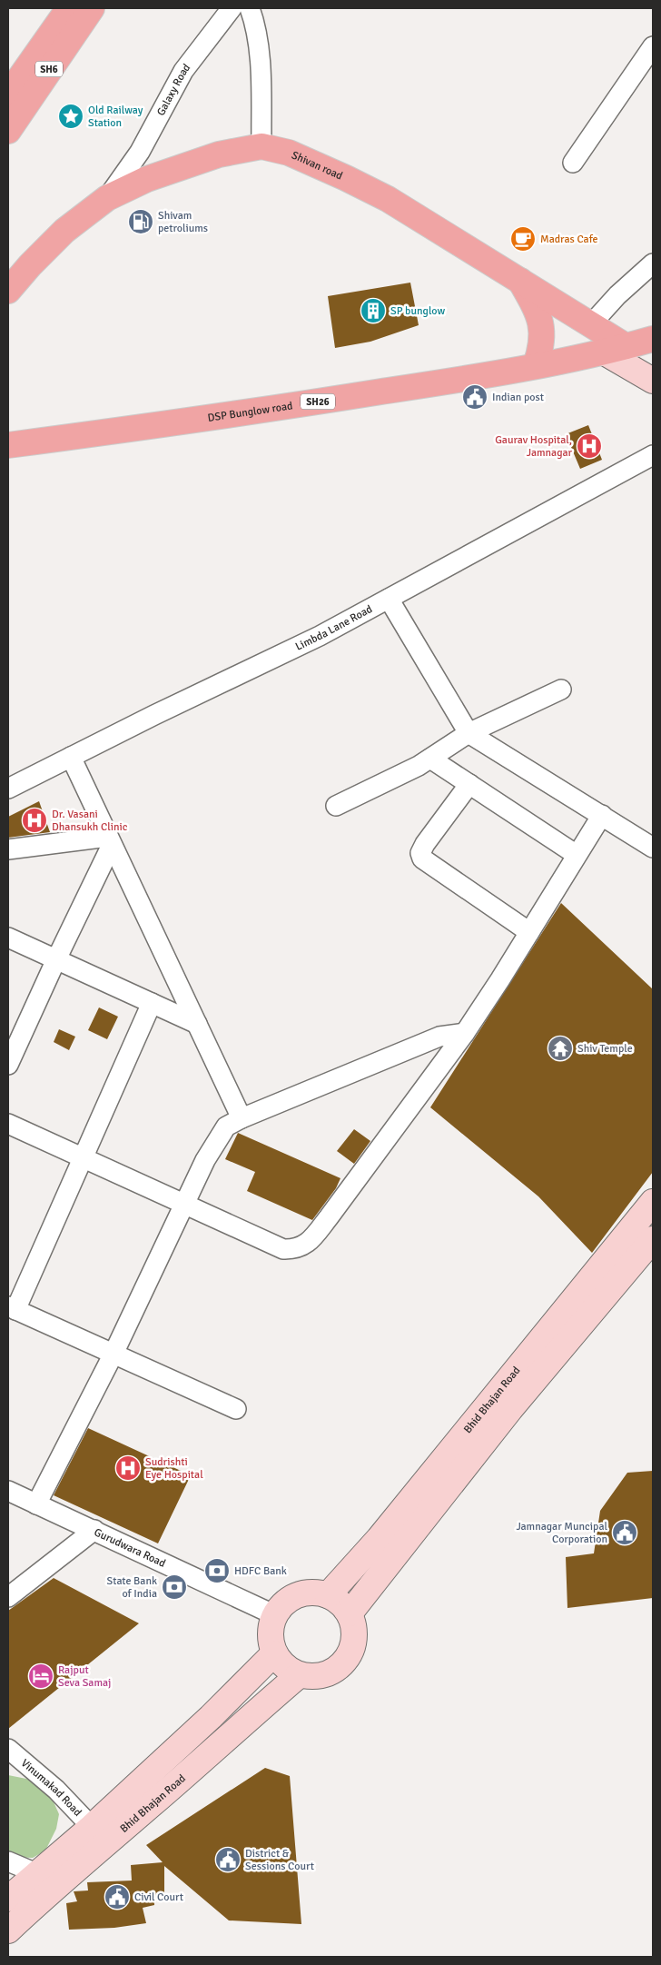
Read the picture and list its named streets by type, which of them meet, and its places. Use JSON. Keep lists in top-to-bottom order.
{
  "streets": {
    "main road": [
      "SH6",
      "Shivan road",
      "SH26",
      "DSP Bunglow road",
      "Bhid Bhajan Road"
    ],
    "street": [
      "Galaxy Road",
      "Limbda Lane Road",
      "Gurudwara Road",
      "Vinumakad Road"
    ]
  },
  "crossings": [
    ["Galaxy Road", "Shivan road"],
    ["Shivan road", "SH26"],
    ["Shivan road", "DSP Bunglow road"],
    ["SH26", "DSP Bunglow road"],
    ["Bhid Bhajan Road", "Gurudwara Road"],
    ["Bhid Bhajan Road", "Vinumakad Road"]
  ],
  "places": {
    "place": ["Old Railway Station"],
    "fuel station": ["Shivam petroliums"],
    "cafe": ["Madras Cafe"],
    "building": ["SP bunglow"],
    "public building": [
      "Indian post",
      "Jamnagar Muncipal Corporation",
      "District & Sessions Court",
      "Civil Court"
    ],
    "hospital": ["Gaurav Hospital, Jamnagar", "Dr. Vasani Dhansukh Clinic", "Sudrishti Eye Hospital"],
    "temple": ["Shiv Temple"],
    "bank": ["HDFC Bank", "State Bank of India"],
    "hotel": ["Rajput Seva Samaj"]
  }
}
